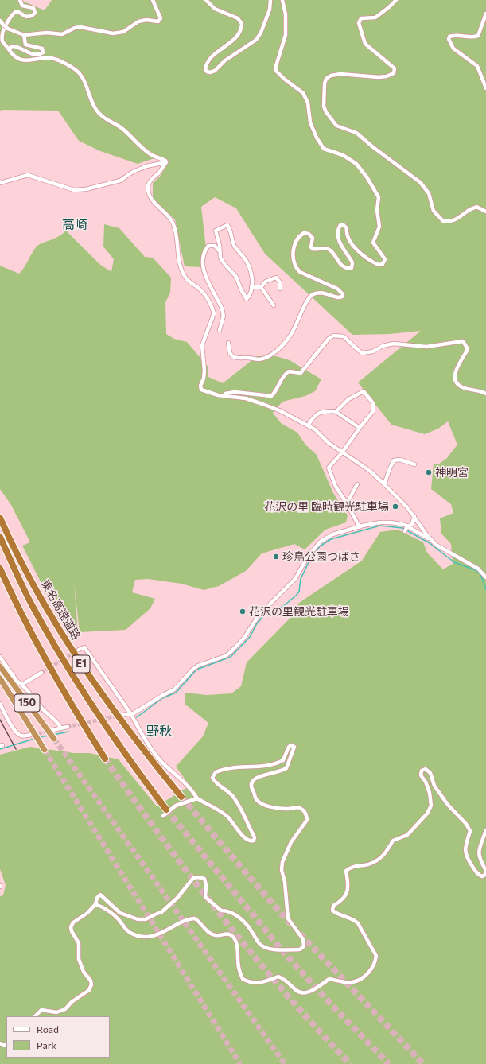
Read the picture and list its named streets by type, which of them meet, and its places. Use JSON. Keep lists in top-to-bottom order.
{
  "streets": {
    "highway": ["東名高速道路", "E1", "150"]
  },
  "districts": ["高崎", "野秋"],
  "places": [
    "神明宮",
    "花沢の里 臨時観光駐車場",
    "珍鳥公園つばさ",
    "花沢の里観光駐車場"
  ],
  "legend": ["Road", "Park"]
}
